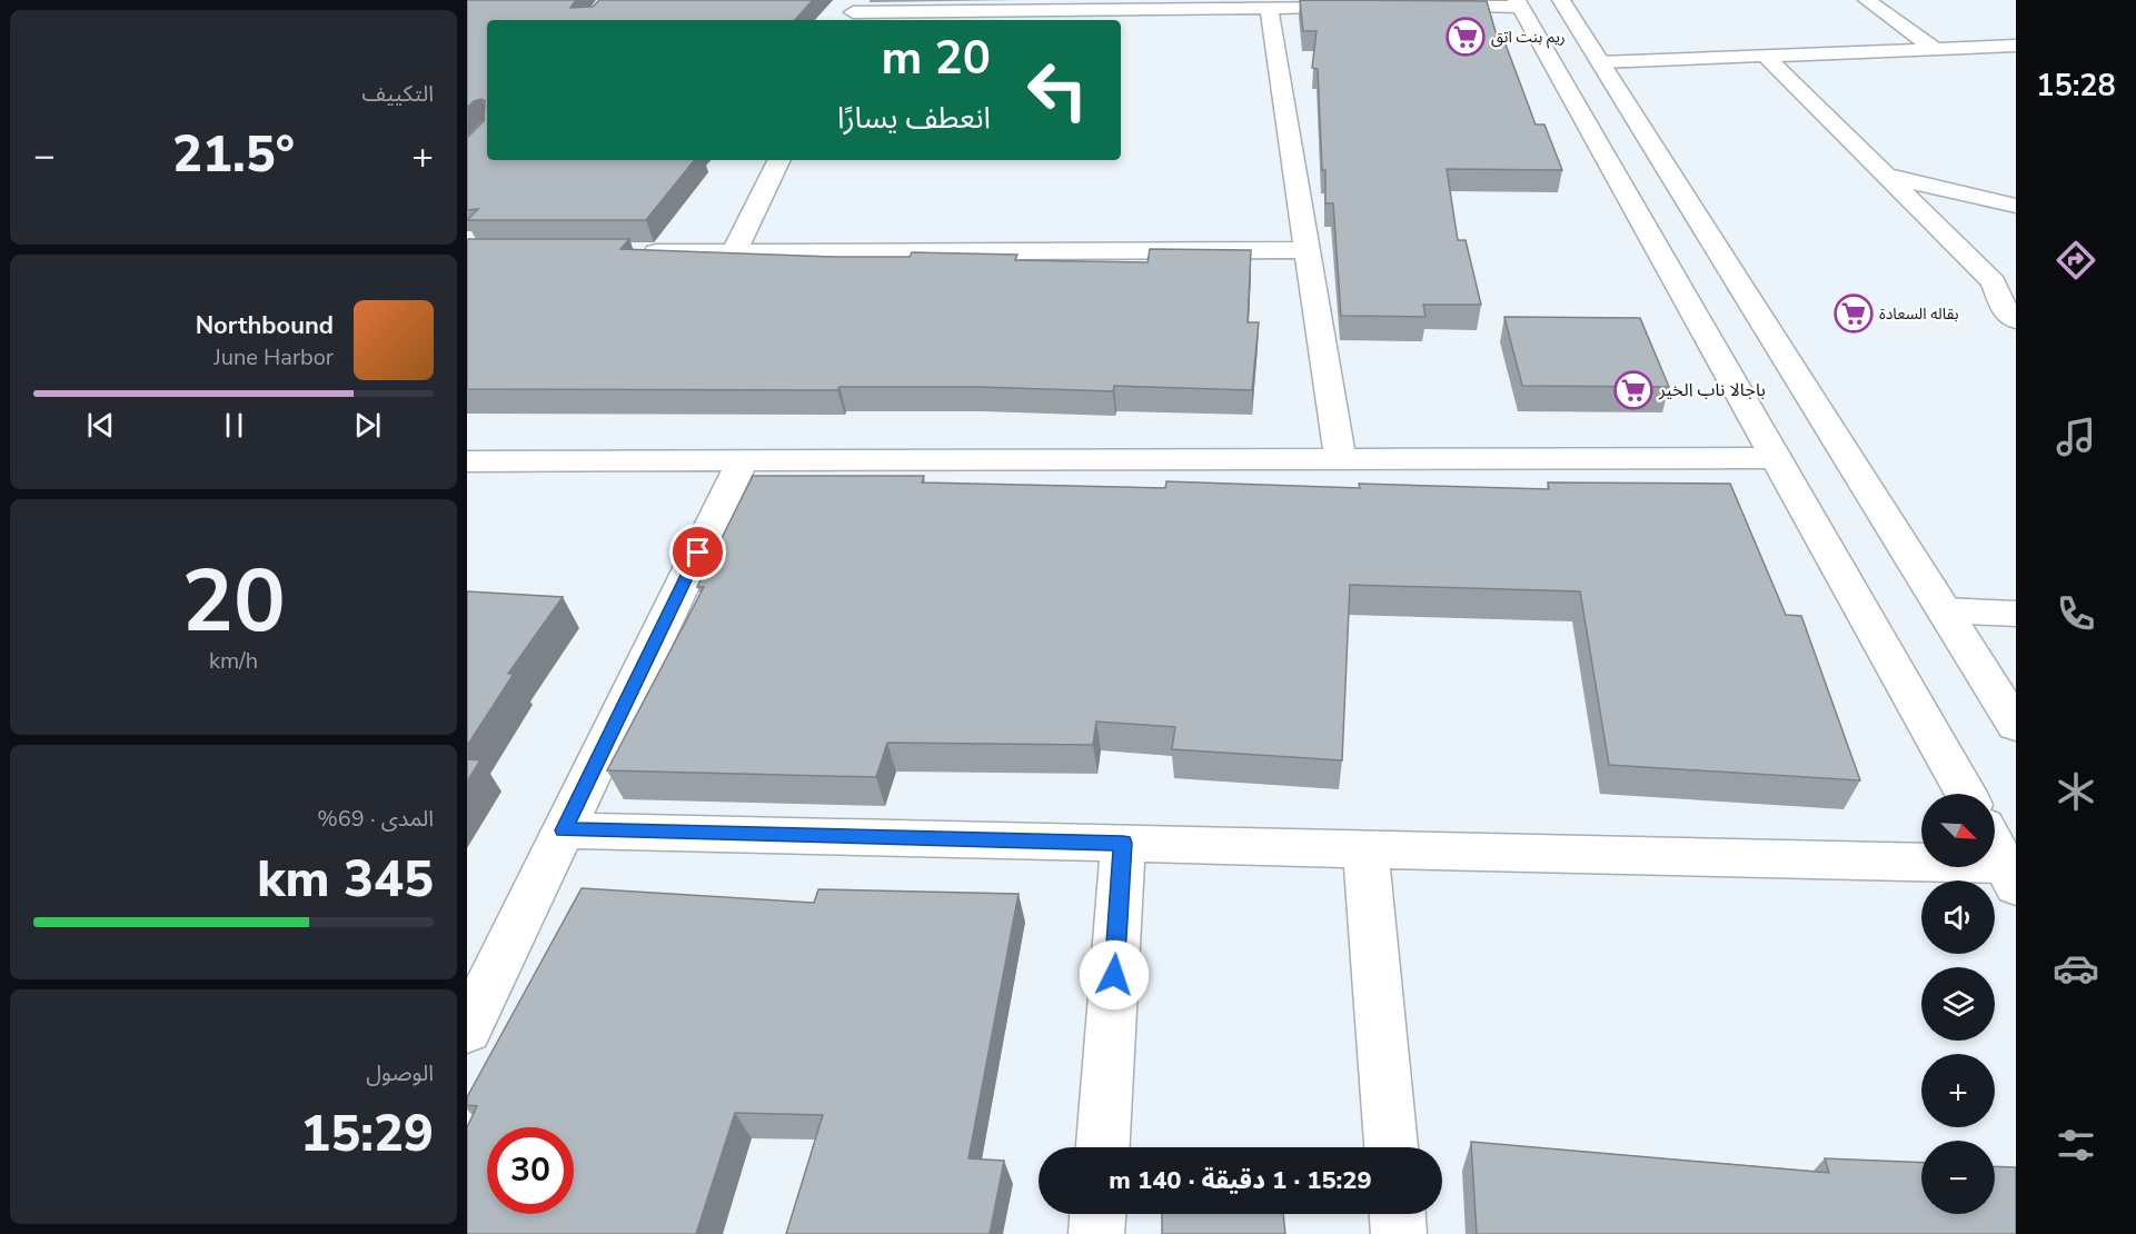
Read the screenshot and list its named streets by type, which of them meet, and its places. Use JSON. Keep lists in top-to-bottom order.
{
  "places": {
    "supermarket": ["ريم بنت اتق", "بقاله السعادة", "باجالا ناب الخير"]
  },
  "north": "bottom right",
  "page": {
    "tabs": "15:28",
    "tile": [
      "التكييف",
      ["20", "km/h"],
      ["المدى · 69%", "345 km"],
      ["الوصول", "15:29"]
    ],
    "turn": ["20 m", "انعطف يسارًا"],
    "heat": ["−", "21.5°", "+"],
    "song": ["Northbound", "June Harbor"],
    "map_buttons": ["+", "−"],
    "limit": "30",
    "trip": "15:29 · 1 دقيقة · 140 m"
  }
}
